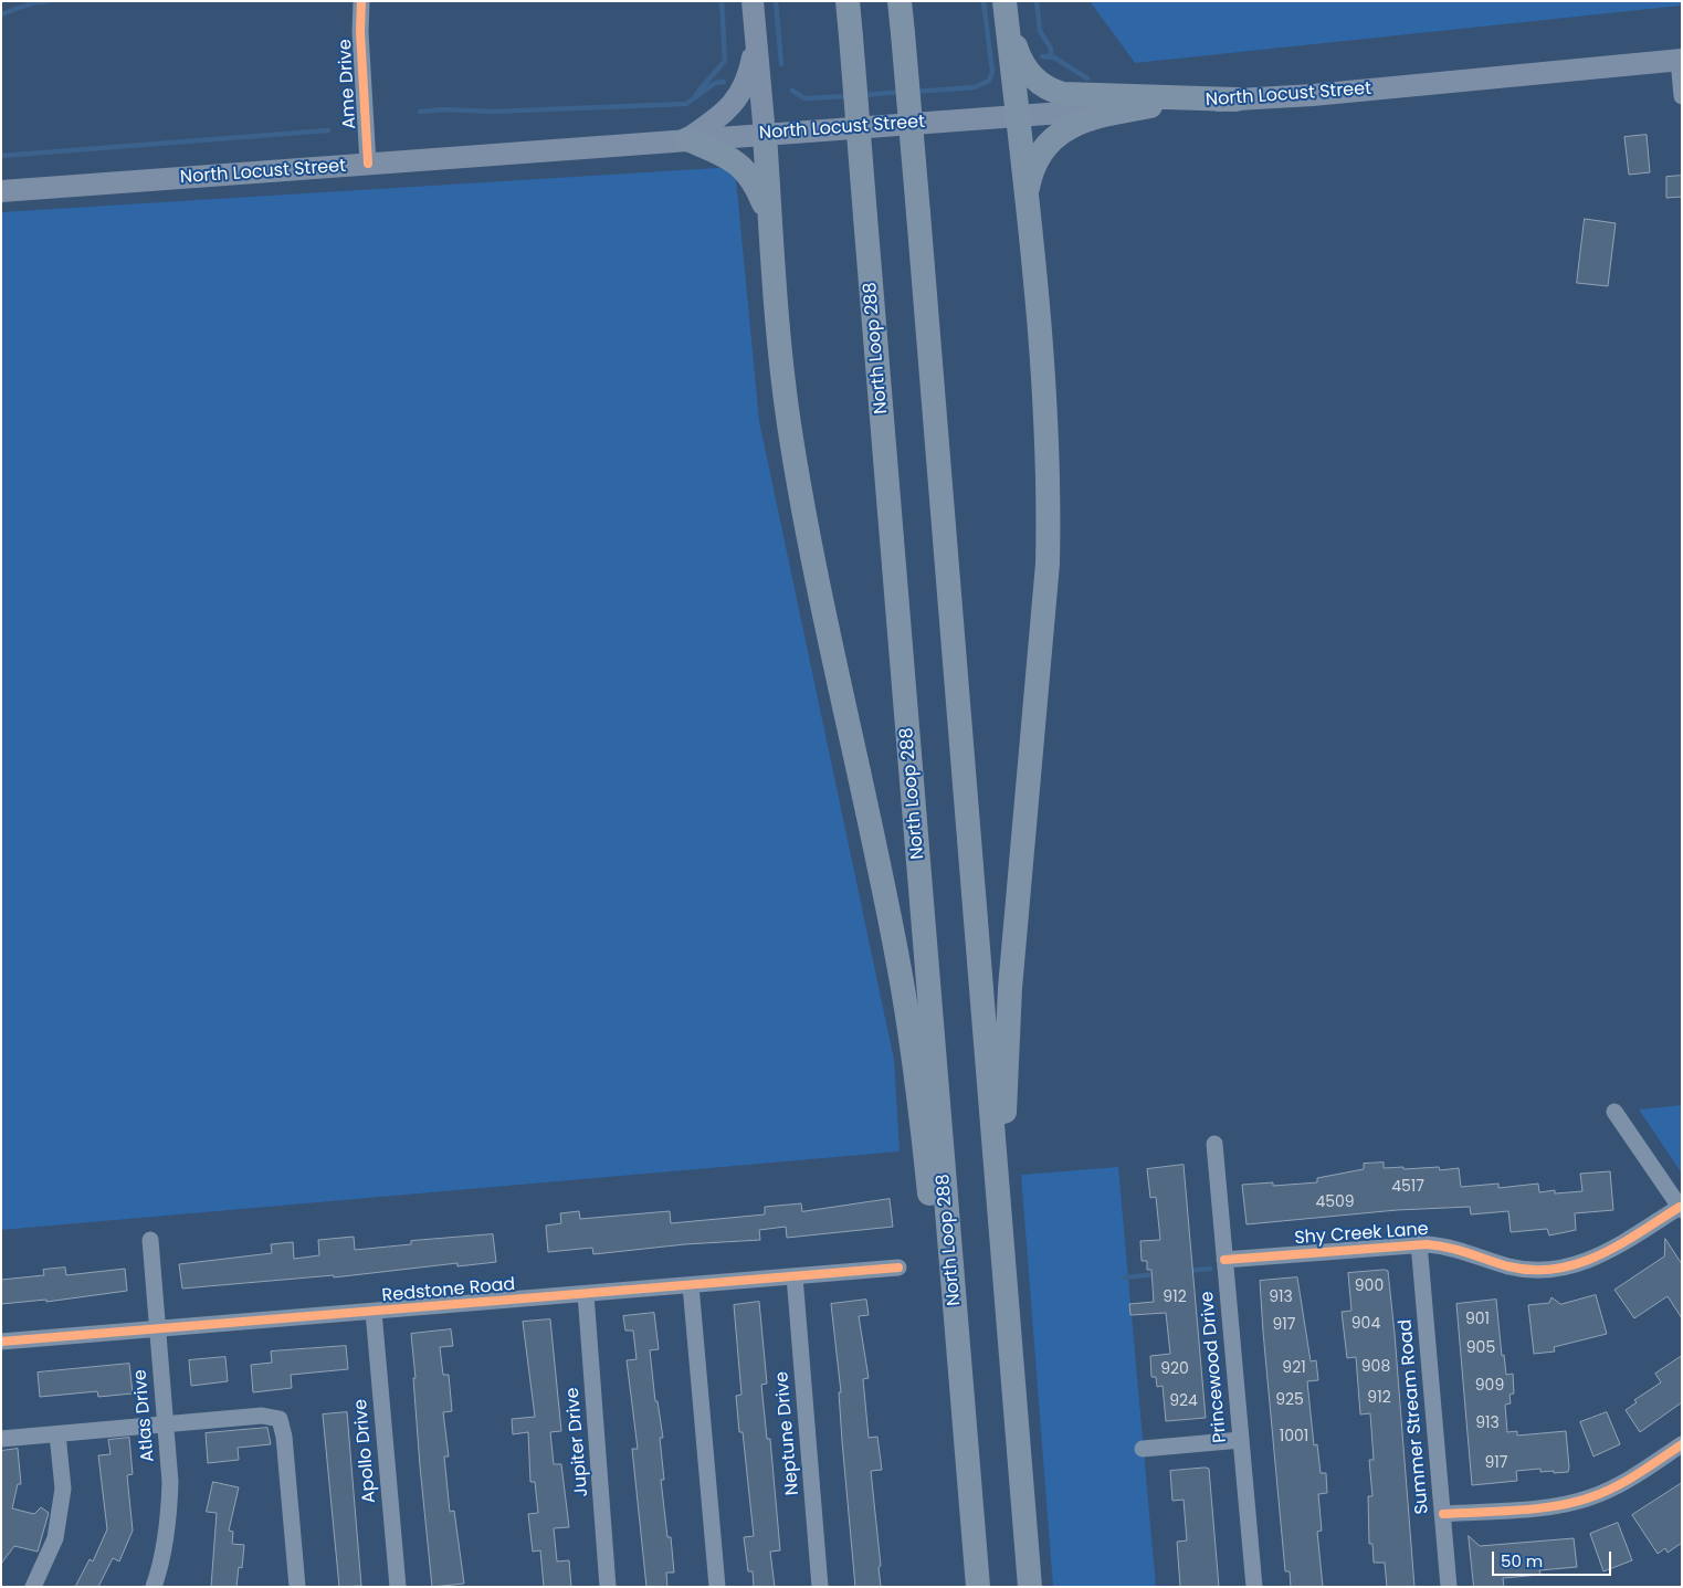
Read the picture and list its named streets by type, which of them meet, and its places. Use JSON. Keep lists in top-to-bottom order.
{
  "streets": {
    "highway": ["North Loop 288"],
    "main road": ["North Locust Street"],
    "street": [
      "Ame Drive",
      "Shy Creek Lane",
      "Redstone Road",
      "Princewood Drive",
      "Atlas Drive",
      "Summer Stream Road",
      "Neptune Drive",
      "Jupiter Drive",
      "Apollo Drive"
    ]
  },
  "crossings": [
    ["Ame Drive", "North Locust Street"],
    ["Shy Creek Lane", "Princewood Drive"],
    ["Shy Creek Lane", "Summer Stream Road"],
    ["Redstone Road", "Atlas Drive"],
    ["Redstone Road", "Neptune Drive"],
    ["Redstone Road", "Jupiter Drive"],
    ["Redstone Road", "Apollo Drive"]
  ],
  "house_numbers": [
    "4517",
    "4509",
    "900",
    "912",
    "913",
    "901",
    "904",
    "917",
    "905",
    "908",
    "921",
    "920",
    "909",
    "912",
    "925",
    "924",
    "913",
    "1001",
    "917"
  ],
  "scale_bar": "50 m"
}
